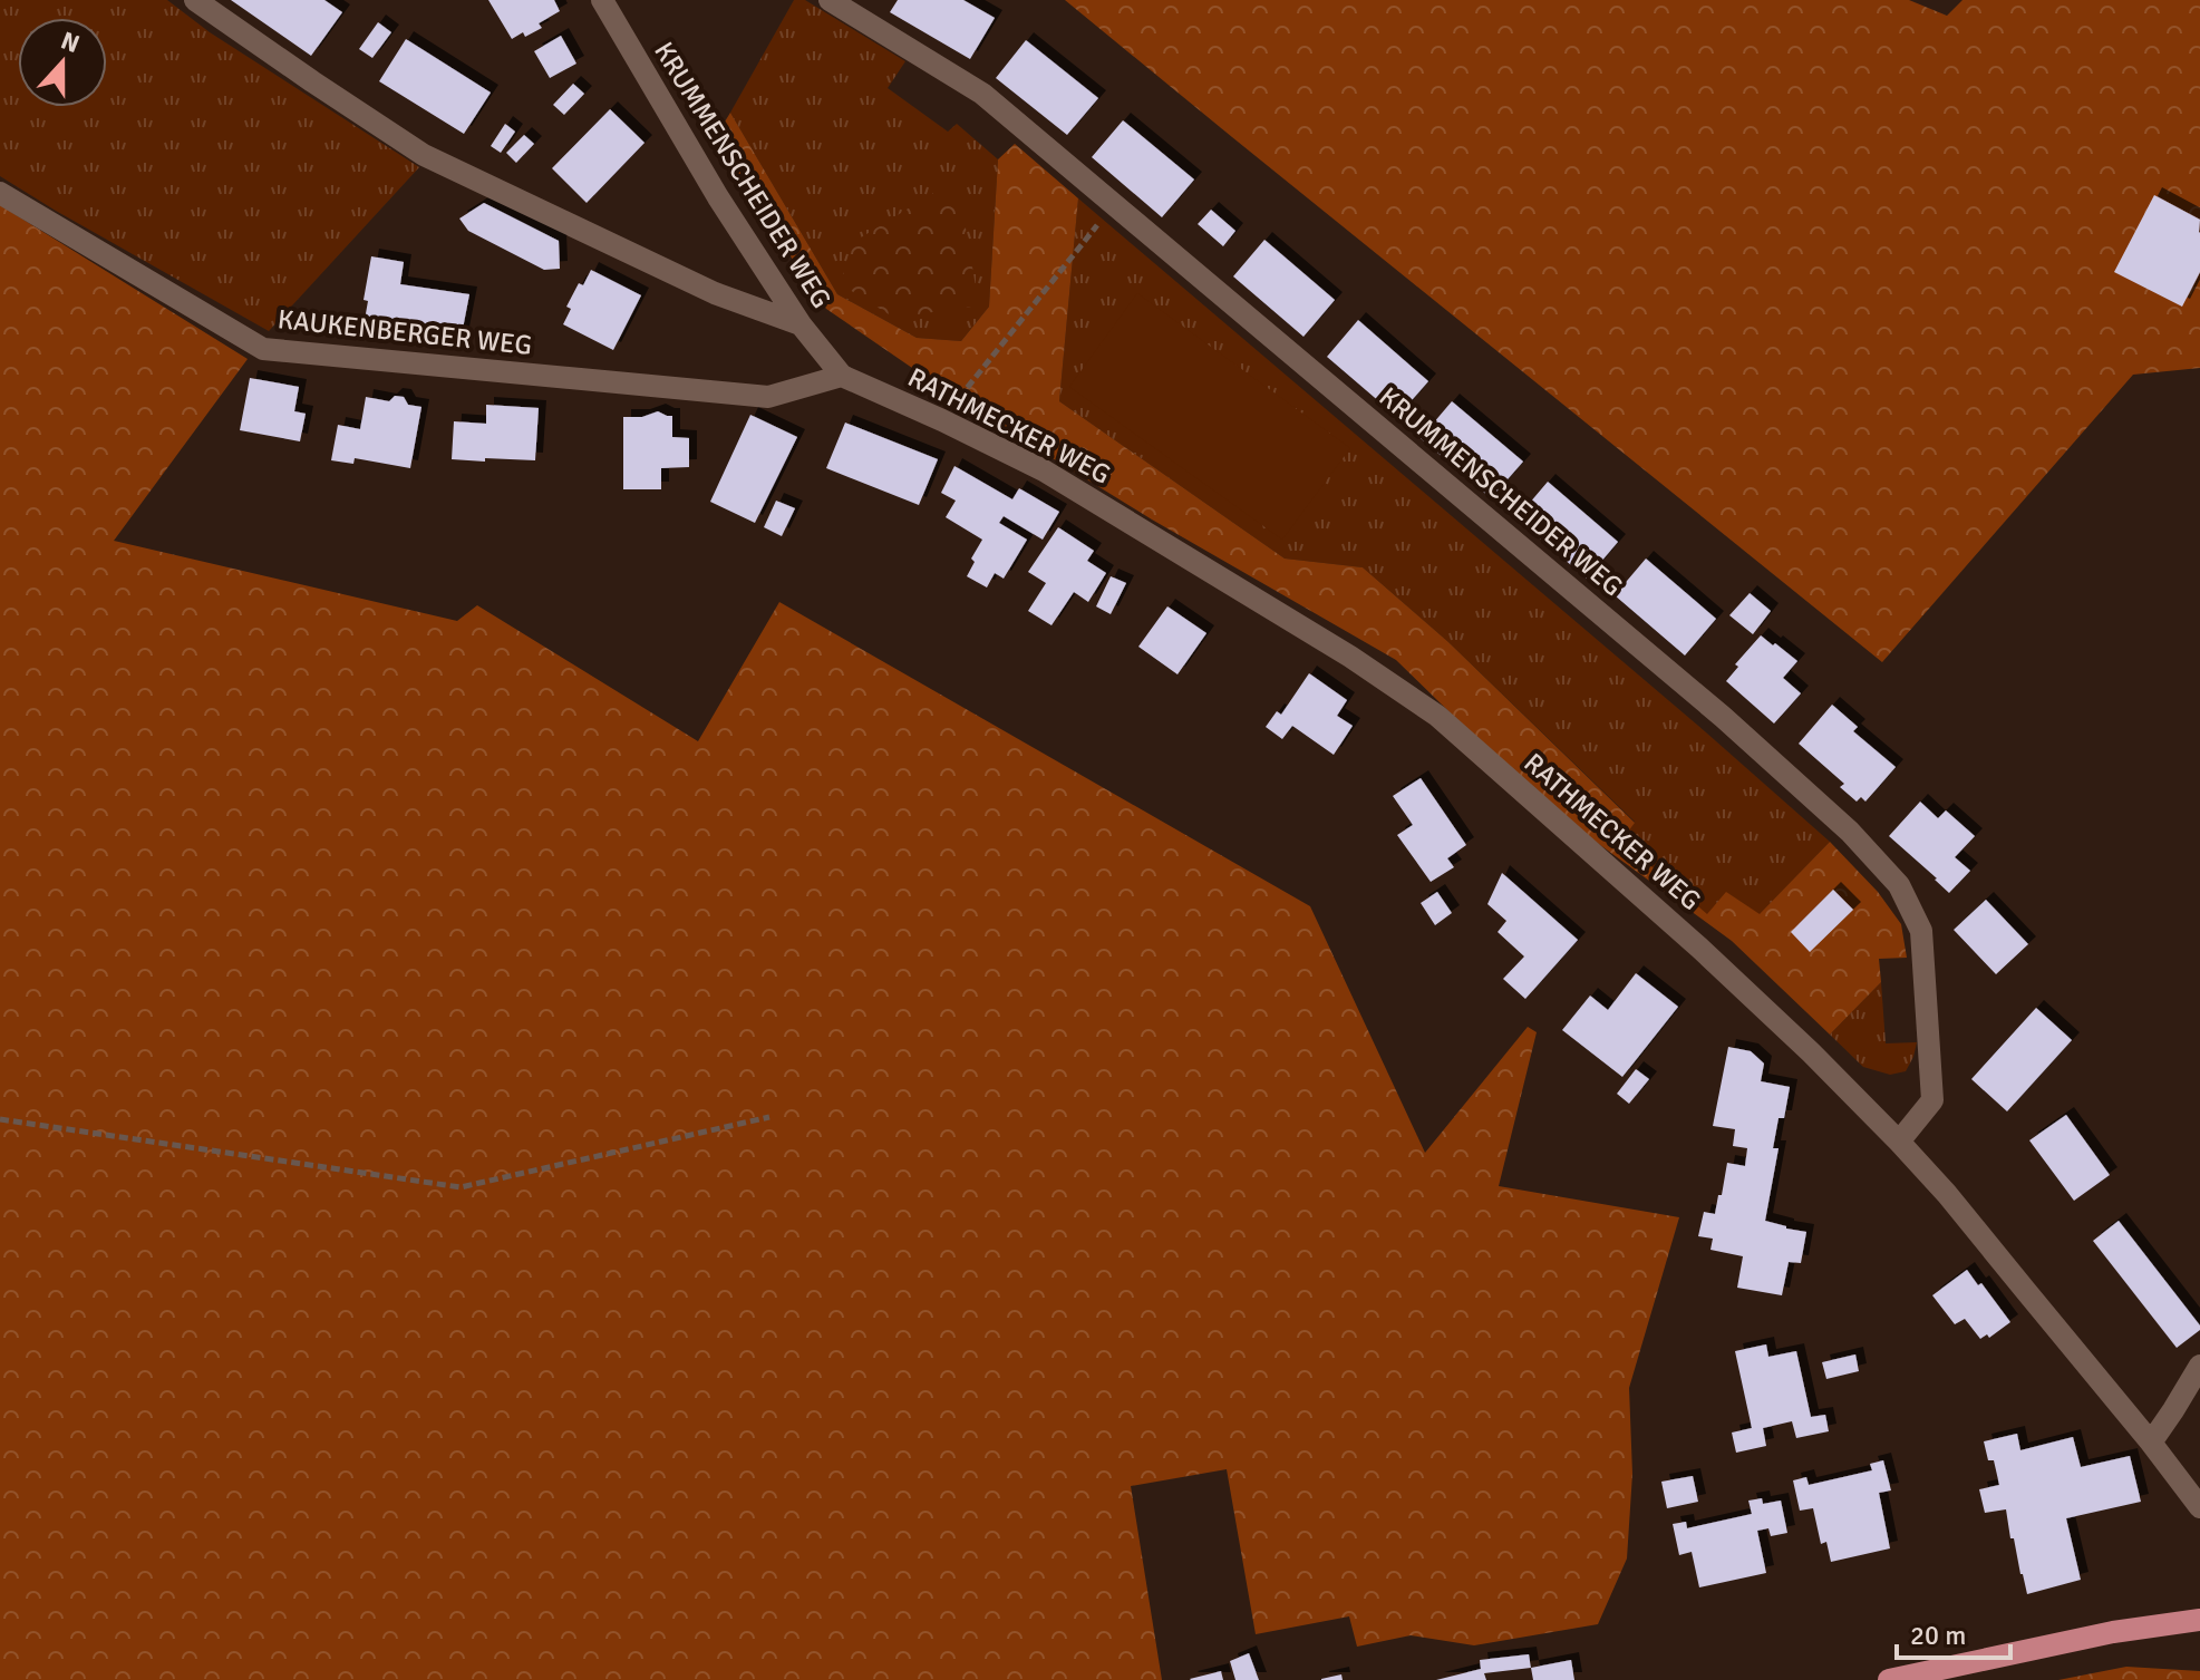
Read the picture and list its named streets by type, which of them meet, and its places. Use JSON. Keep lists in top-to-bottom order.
{
  "streets": {
    "street": ["KRUMMENSCHEIDER WEG", "KAUKENBERGER WEG", "RATHMECKER WEG"]
  },
  "crossings": [
    ["KRUMMENSCHEIDER WEG", "KAUKENBERGER WEG"],
    ["KRUMMENSCHEIDER WEG", "RATHMECKER WEG"],
    ["KAUKENBERGER WEG", "RATHMECKER WEG"]
  ],
  "scale_bar": "20 m",
  "north": "top"
}
